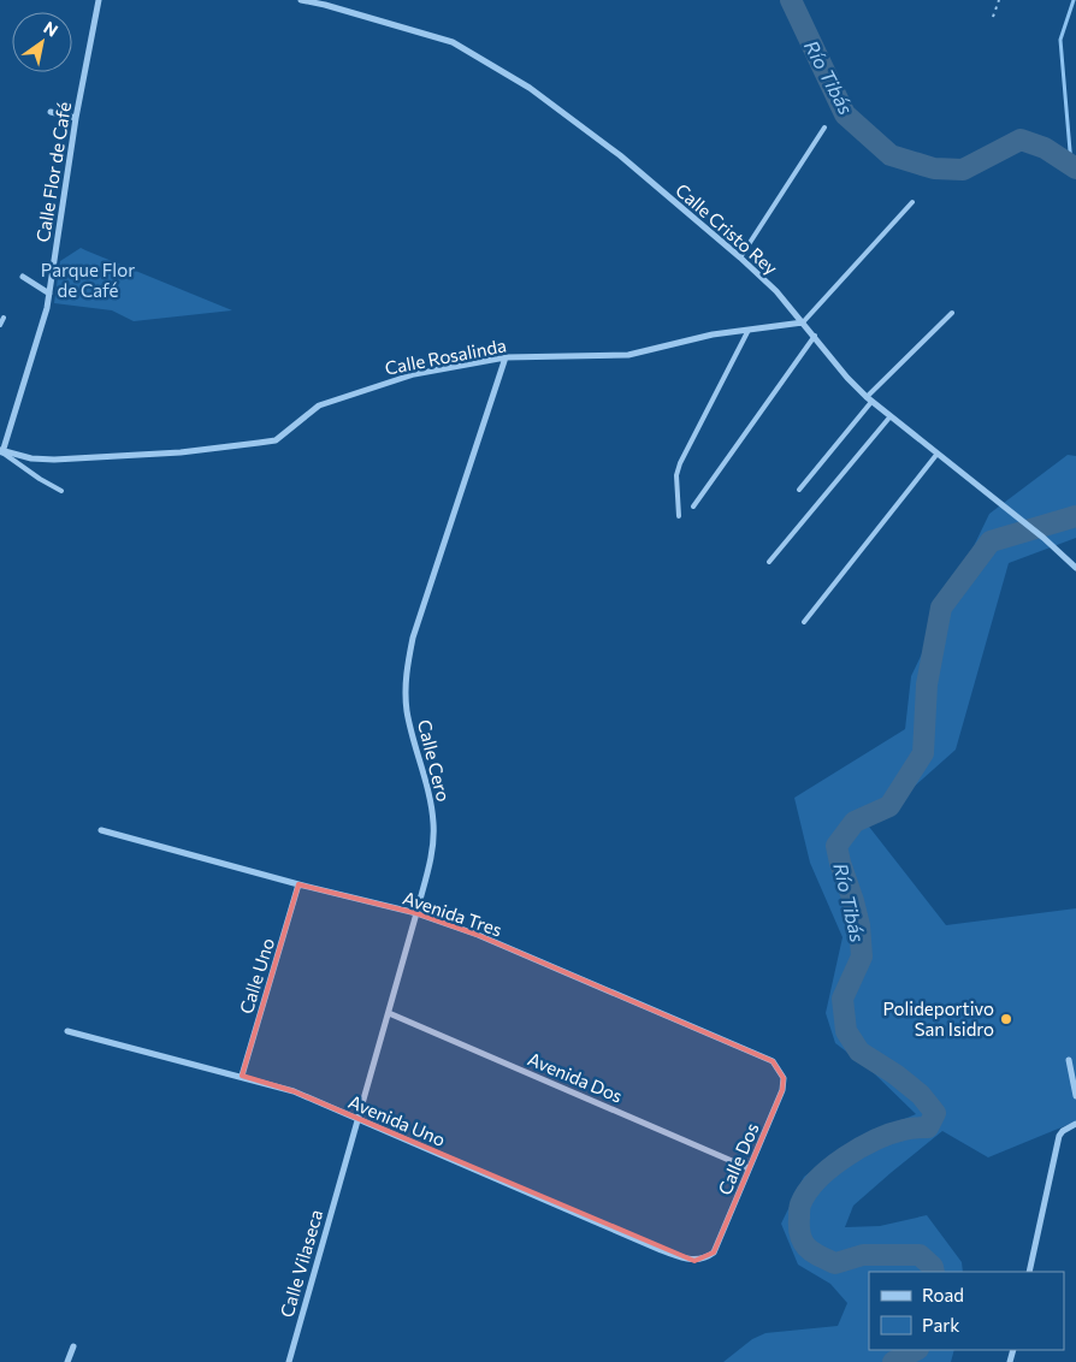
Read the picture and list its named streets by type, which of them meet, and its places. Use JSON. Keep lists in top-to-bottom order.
{
  "streets": {
    "street": [
      "Calle Flor de Café",
      "Calle Cristo Rey",
      "Calle Rosalinda",
      "Calle Cero",
      "Avenida Tres",
      "Calle Uno",
      "Avenida Dos",
      "Avenida Uno",
      "Calle Dos",
      "Calle Vilaseca"
    ]
  },
  "crossings": [
    ["Calle Flor de Café", "Calle Rosalinda"],
    ["Calle Cristo Rey", "Calle Rosalinda"],
    ["Calle Rosalinda", "Calle Cero"],
    ["Calle Cero", "Avenida Tres"],
    ["Calle Cero", "Avenida Dos"],
    ["Calle Cero", "Avenida Uno"],
    ["Calle Cero", "Calle Vilaseca"],
    ["Avenida Tres", "Calle Uno"],
    ["Avenida Tres", "Calle Dos"],
    ["Calle Uno", "Avenida Uno"],
    ["Avenida Dos", "Calle Dos"],
    ["Avenida Uno", "Calle Dos"]
  ],
  "water": ["Río Tibás"],
  "parks": ["Parque Flor de Café"],
  "places": ["Polideportivo San Isidro"],
  "legend": ["Road", "Park"],
  "north": "top right"
}
